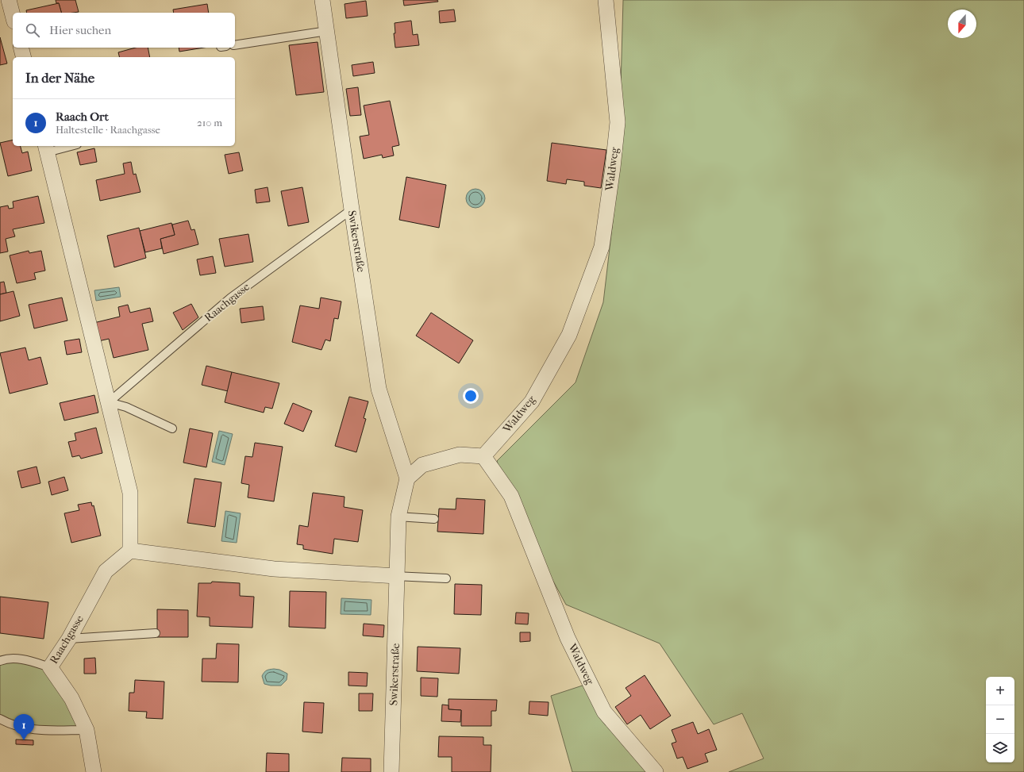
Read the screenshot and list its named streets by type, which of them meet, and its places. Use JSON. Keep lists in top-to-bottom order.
{
  "streets": {
    "street": ["Waldweg", "Swikerstraße", "Raachgasse"]
  },
  "crossings": [
    ["Swikerstraße", "Raachgasse"]
  ],
  "north": "bottom",
  "page": {
    "search": "Hier suchen",
    "heading": "In der Nähe",
    "list": [
      {
        "mark": "1",
        "name": "Raach Ort",
        "note": "Haltestelle · Raachgasse",
        "value": "210 m"
      }
    ],
    "map_buttons": ["+", "−"],
    "pins": "1"
  }
}
